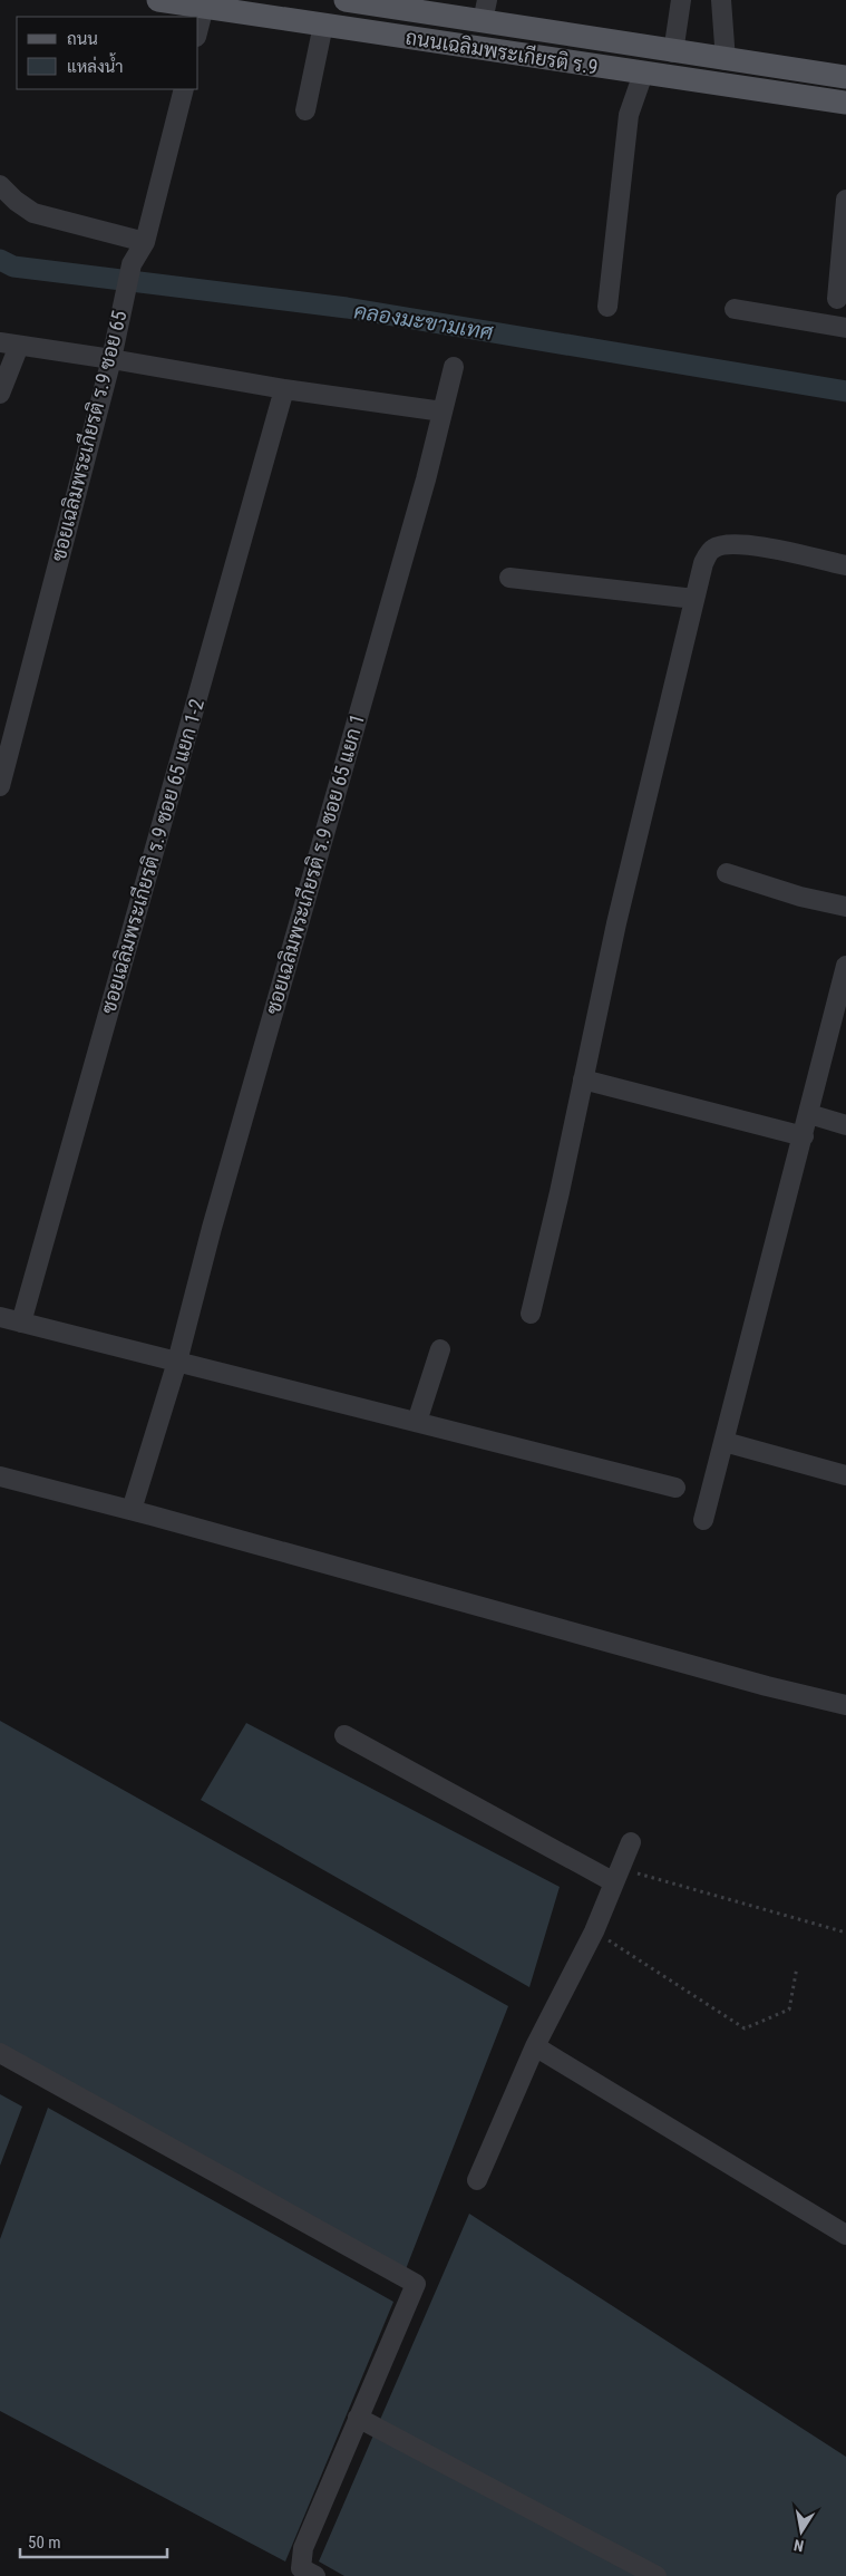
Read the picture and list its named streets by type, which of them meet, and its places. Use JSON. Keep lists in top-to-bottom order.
{
  "streets": {
    "main road": ["ถนนเฉลิมพระเกียรติ ร.9"],
    "street": ["ซอยเฉลิมพระเกียรติ ร.9 ซอย 65", "ซอยเฉลิมพระเกียรติ ร.9 ซอย 65 แยก 1-2", "ซอยเฉลิมพระเกียรติ ร.9 ซอย 65 แยก 1"]
  },
  "water": ["คลองมะขามเทศ"],
  "legend": ["ถนน", "แหล่งน้ำ"],
  "scale_bar": "50 m",
  "north": "bottom"
}
